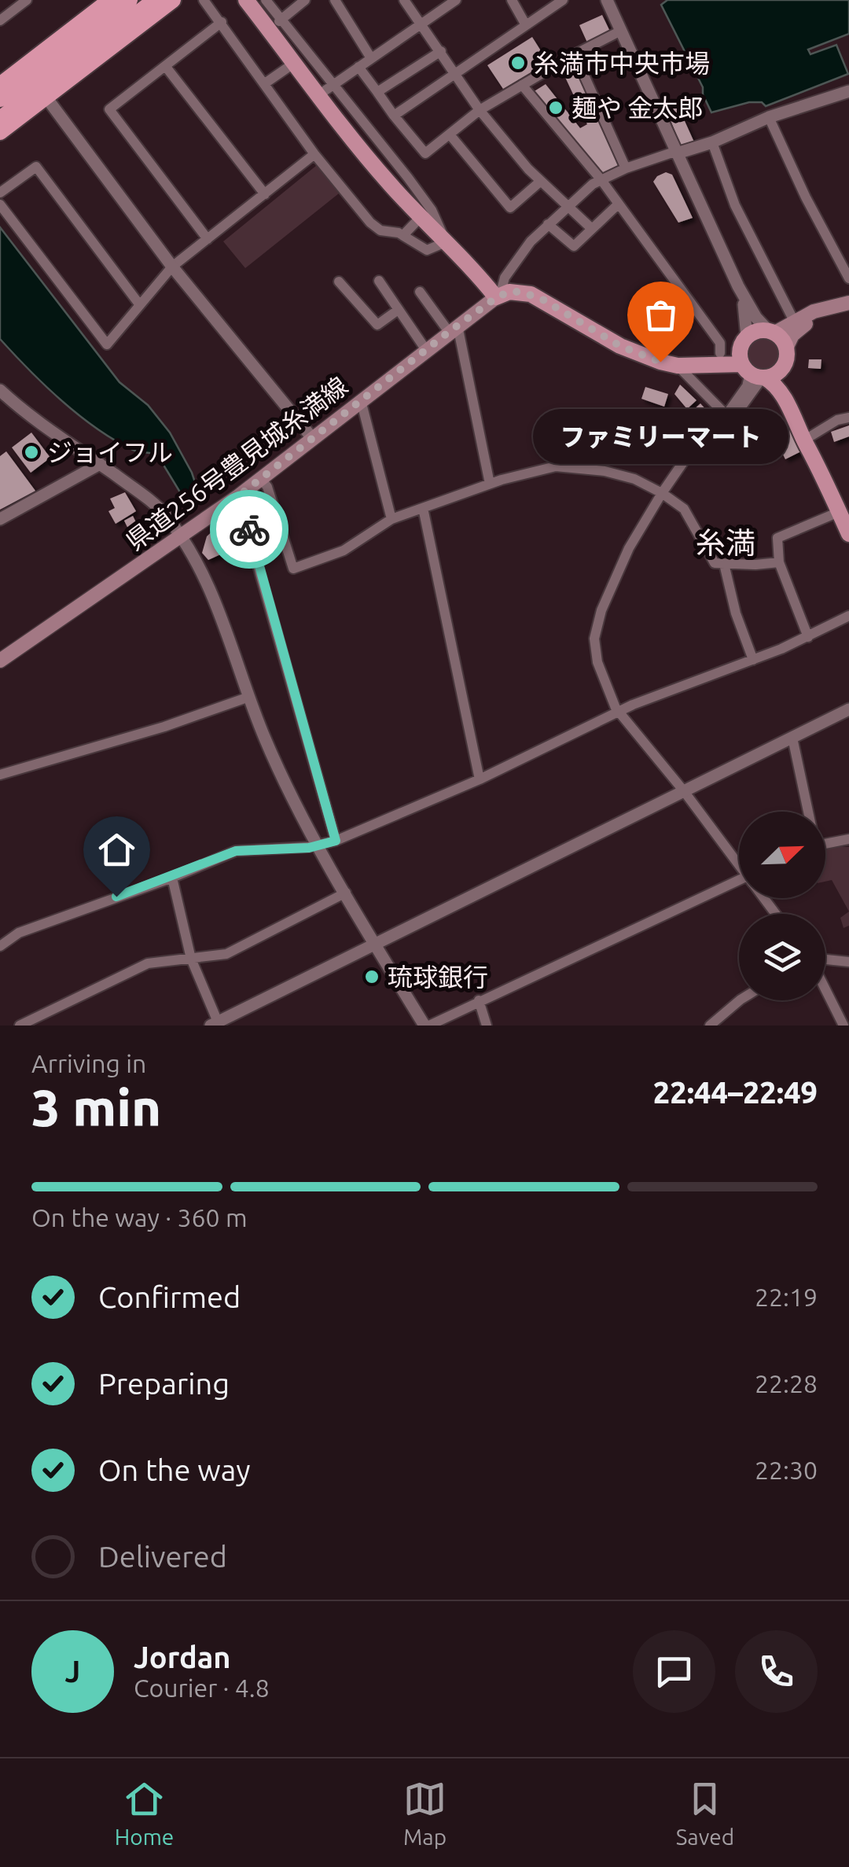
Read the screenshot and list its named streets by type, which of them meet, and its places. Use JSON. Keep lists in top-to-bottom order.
{
  "streets": {
    "main road": ["県道256号豊見城糸満線"]
  },
  "districts": ["糸満"],
  "places": [
    "糸満市中央市場",
    "麺や 金太郎",
    "ファミリーマート",
    "ジョイフル",
    "琉球銀行"
  ],
  "north": "top right",
  "page": {
    "bubble": "ファミリーマート",
    "heading": ["3 min", "Arriving in", "22:44–22:49"],
    "panel": ["Jordan", "Courier · 4.8"],
    "bar": "On the way · 360 m",
    "list": [
      ["Confirmed", "22:19"],
      ["Preparing", "22:28"],
      ["On the way", "22:30"],
      "Delivered"
    ],
    "round": "J",
    "tabs": ["Home", "Map", "Saved"]
  }
}
